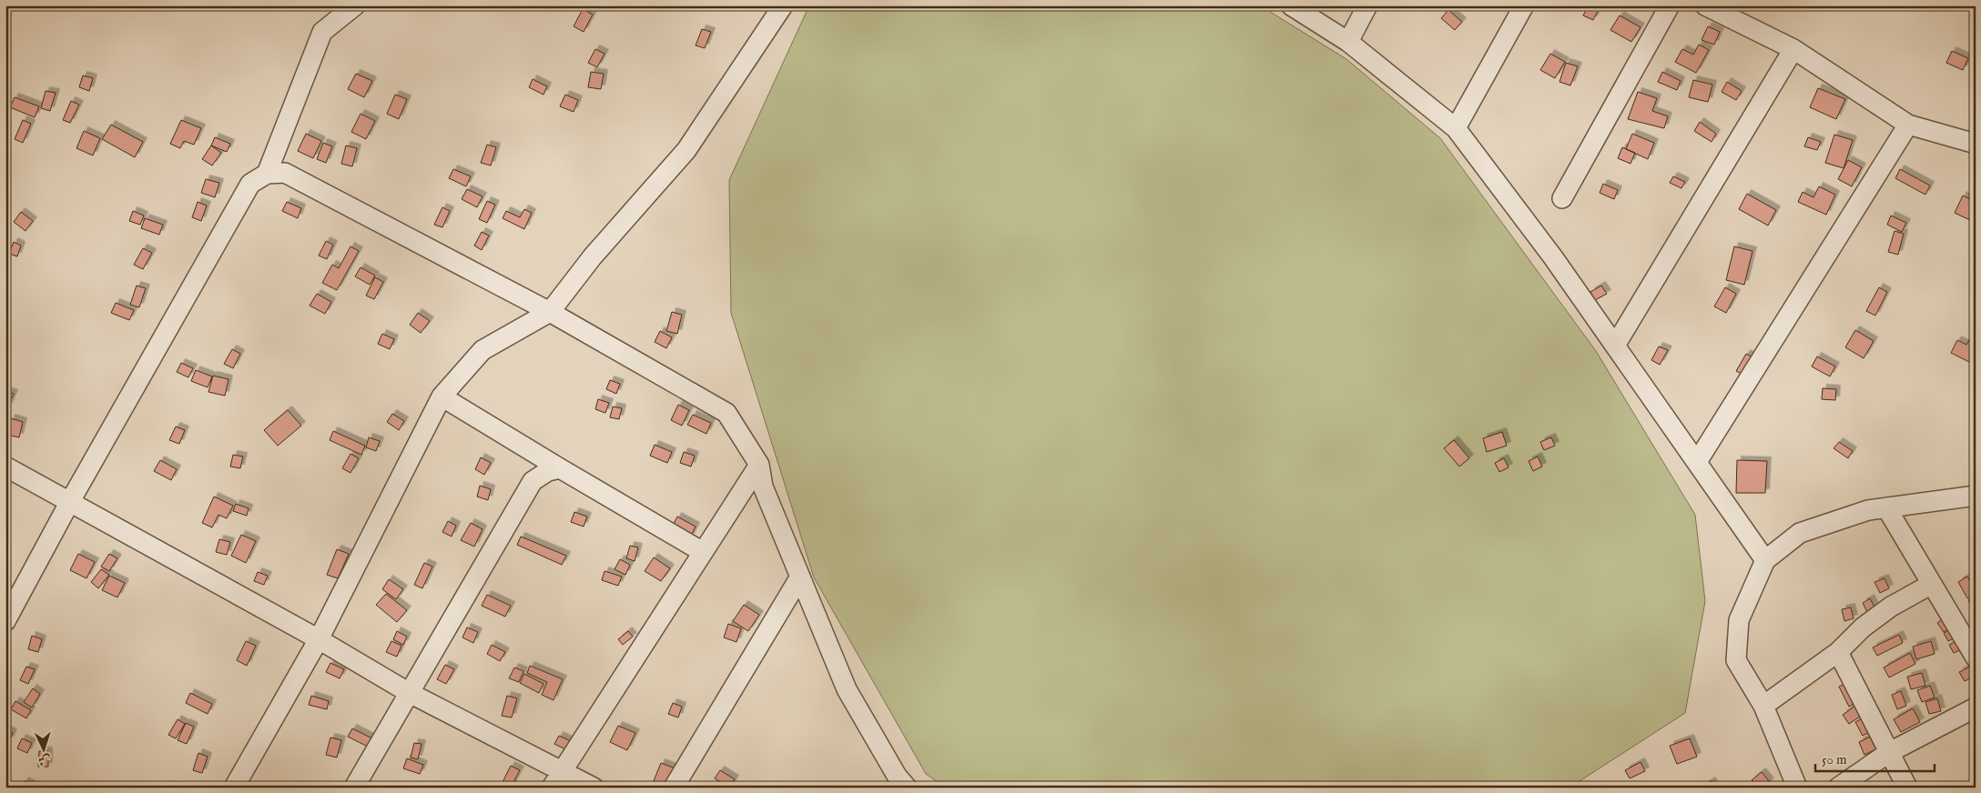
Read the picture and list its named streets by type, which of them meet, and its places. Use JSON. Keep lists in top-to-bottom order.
{
  "scale_bar": "50 m",
  "north": "bottom"
}
